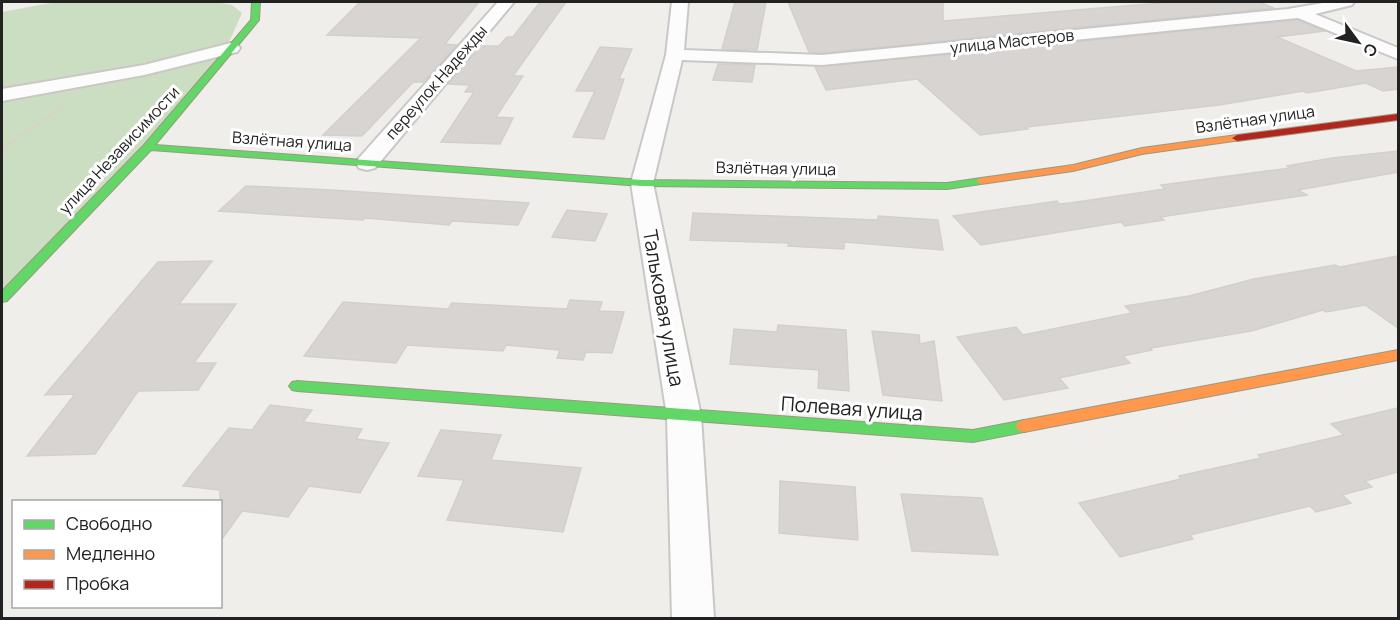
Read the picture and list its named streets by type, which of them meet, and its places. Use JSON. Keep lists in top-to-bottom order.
{
  "streets": {
    "street": [
      "улица Мастеров",
      "переулок Надежды",
      "Взлётная улица",
      "улица Независимости",
      "Тальковая улица",
      "Полевая улица"
    ]
  },
  "crossings": [
    ["улица Мастеров", "Тальковая улица"],
    ["переулок Надежды", "Взлётная улица"],
    ["Взлётная улица", "улица Независимости"],
    ["Взлётная улица", "Тальковая улица"],
    ["Тальковая улица", "Полевая улица"]
  ],
  "legend": ["Свободно", "Медленно", "Пробка"],
  "north": "bottom right"
}
